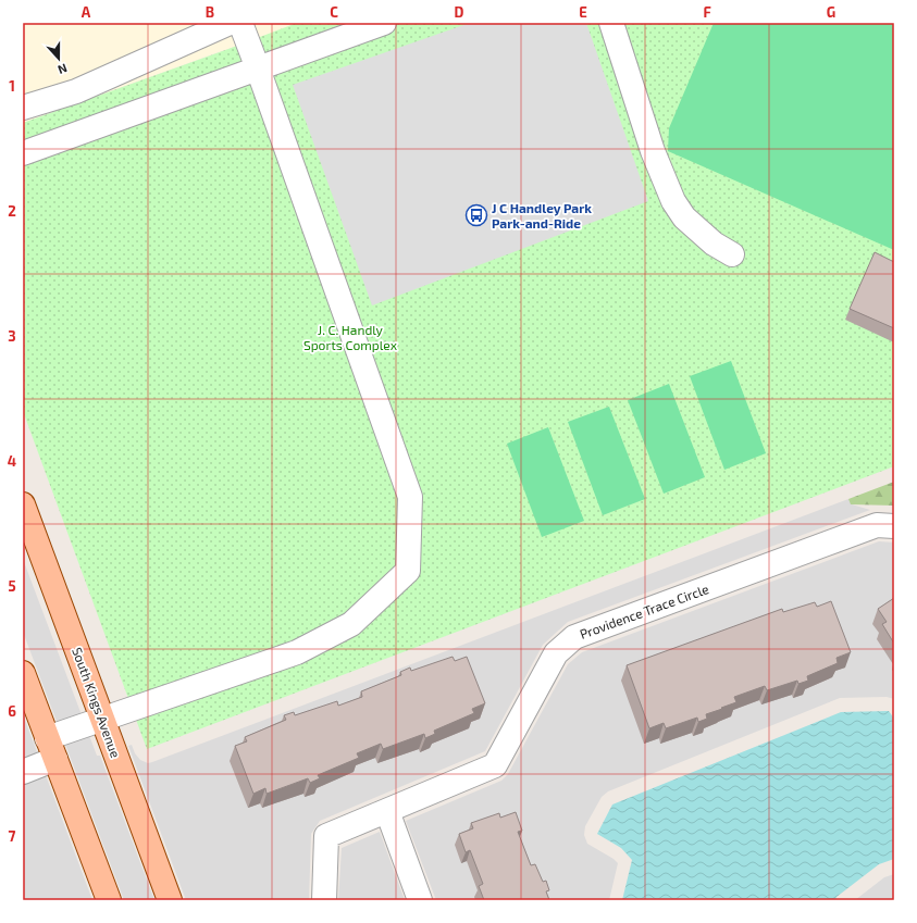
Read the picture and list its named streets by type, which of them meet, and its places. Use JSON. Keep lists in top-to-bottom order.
{
  "streets": {
    "main road": ["South Kings Avenue"],
    "street": ["Providence Trace Circle"]
  },
  "parks": ["J. C. Handly Sports Complex"],
  "places": {
    "bus stop": ["J C Handley Park Park-and-Ride"]
  },
  "north": "bottom",
  "grid": {
    "columns": [
      "A",
      "B",
      "C",
      "D",
      "E",
      "F",
      "G"
    ],
    "rows": [
      "1",
      "2",
      "3",
      "4",
      "5",
      "6",
      "7"
    ]
  }
}
